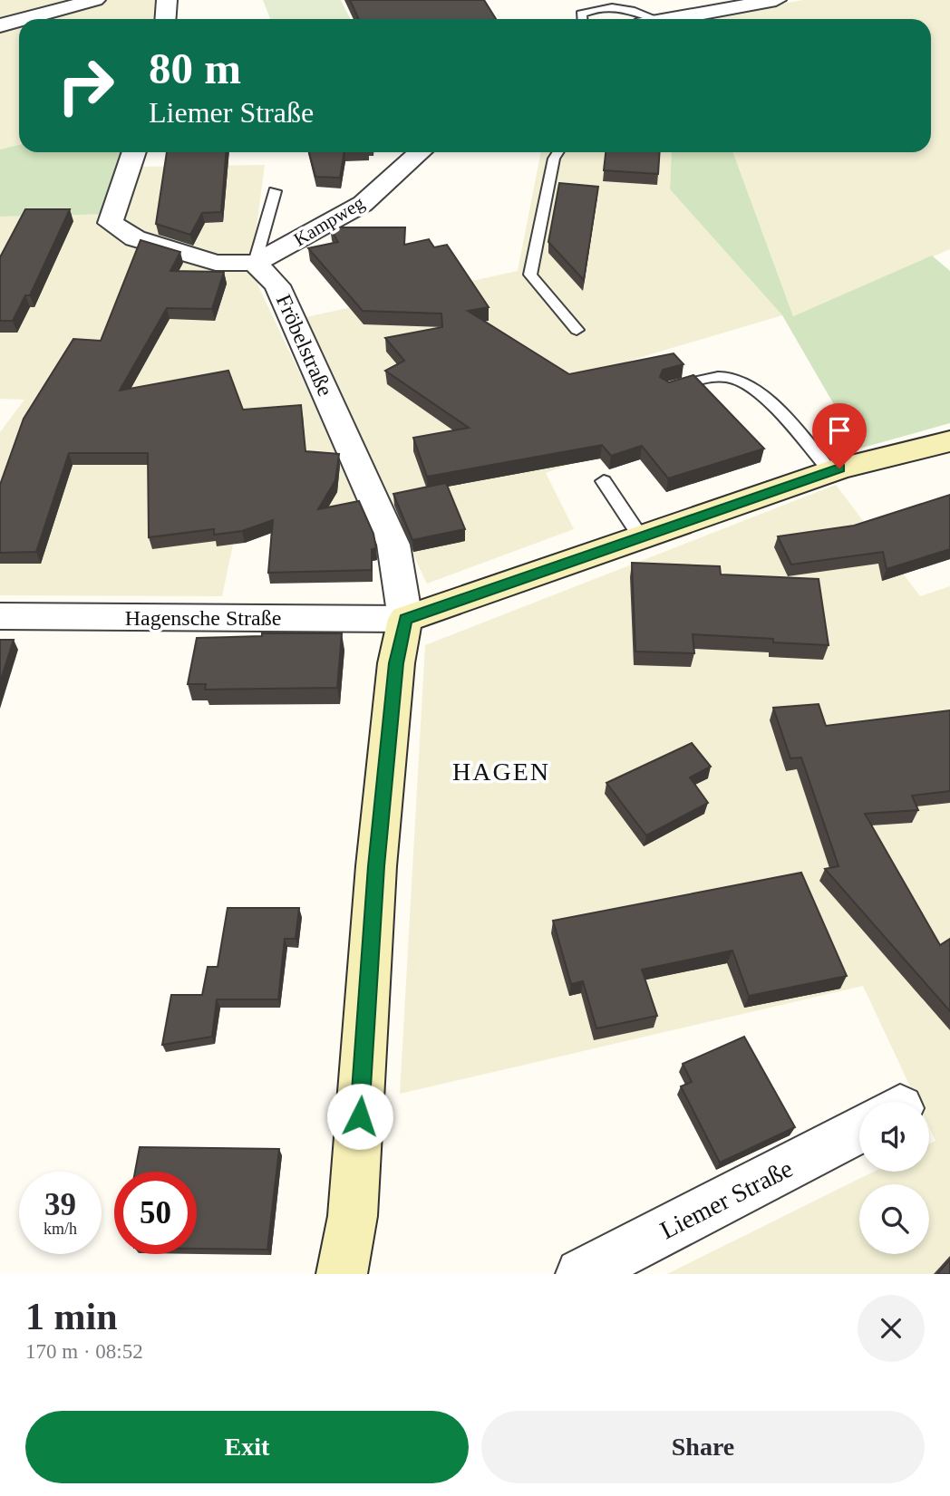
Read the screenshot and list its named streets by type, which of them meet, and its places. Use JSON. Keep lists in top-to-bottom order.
{
  "streets": {
    "street": [
      "Kampweg",
      "Fröbelstraße",
      "Hagensche Straße",
      "Liemer Straße"
    ]
  },
  "crossings": [
    ["Kampweg", "Fröbelstraße"],
    ["Fröbelstraße", "Hagensche Straße"]
  ],
  "districts": ["HAGEN"],
  "page": {
    "turn": ["80 m", "Liemer Straße"],
    "speed": "39 km/h",
    "limit": "50",
    "heading": ["1 min", "170 m · 08:52"],
    "buttons": ["Exit", "Share"]
  }
}
